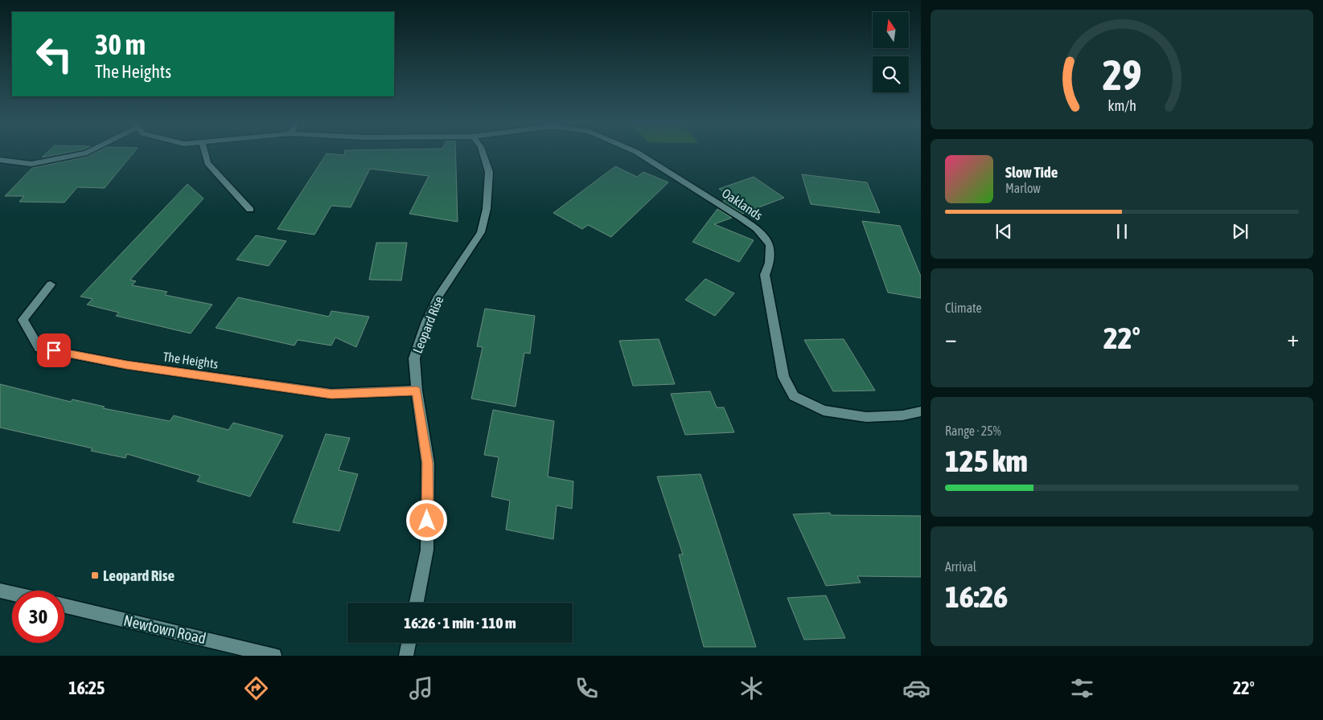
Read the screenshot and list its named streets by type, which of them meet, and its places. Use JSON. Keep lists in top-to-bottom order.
{
  "streets": {
    "street": [
      "Oaklands",
      "Leopard Rise",
      "The Heights",
      "Newtown Road"
    ]
  },
  "crossings": [
    ["Leopard Rise", "The Heights"]
  ],
  "places": {
    "transit": ["Leopard Rise"]
  },
  "north": "top",
  "page": {
    "turn": ["30 m", "The Heights"],
    "song": ["Slow Tide", "Marlow"],
    "tile": [
      "Climate",
      ["Range · 25%", "125 km"],
      ["Arrival", "16:26"]
    ],
    "heat": ["−", "22°", "+"],
    "limit": "30",
    "trip": "16:26 · 1 min · 110 m",
    "tabs": ["16:25", "22°"],
    "gauge": ["29", "km/h"]
  }
}
